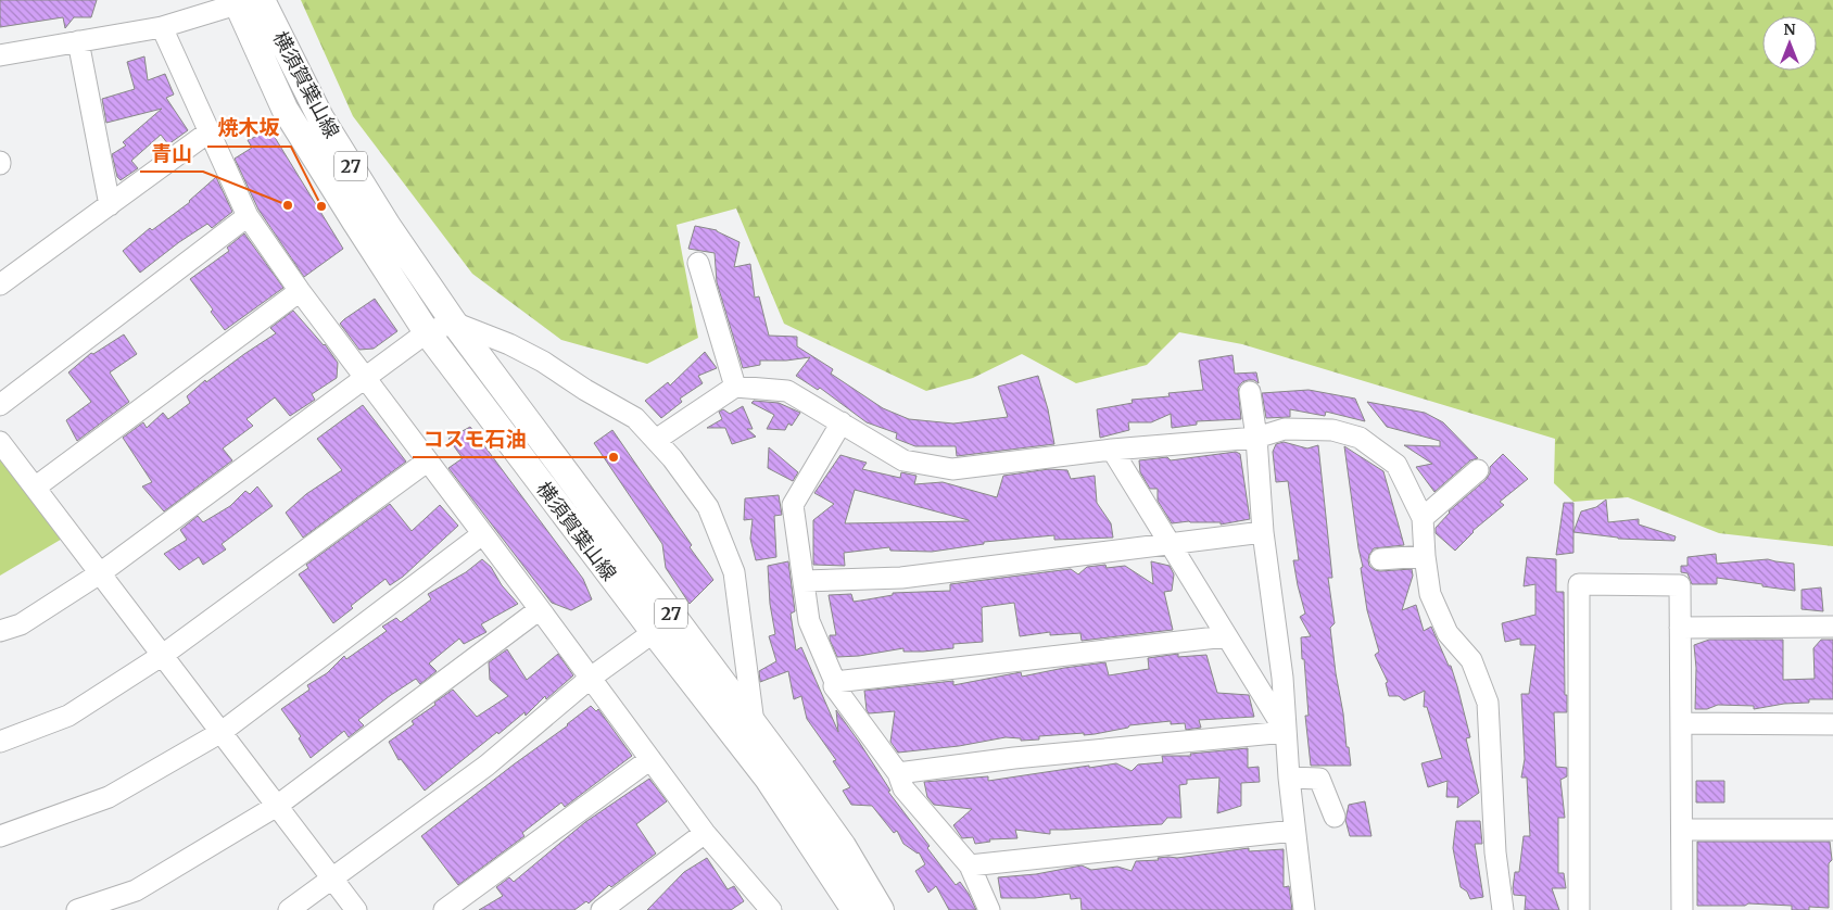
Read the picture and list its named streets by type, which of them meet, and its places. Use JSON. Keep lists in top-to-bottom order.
{
  "streets": {
    "main road": ["横須賀葉山線", "27"]
  },
  "places": ["青山", "焼木坂", "コスモ石油"],
  "north": "top"
}
